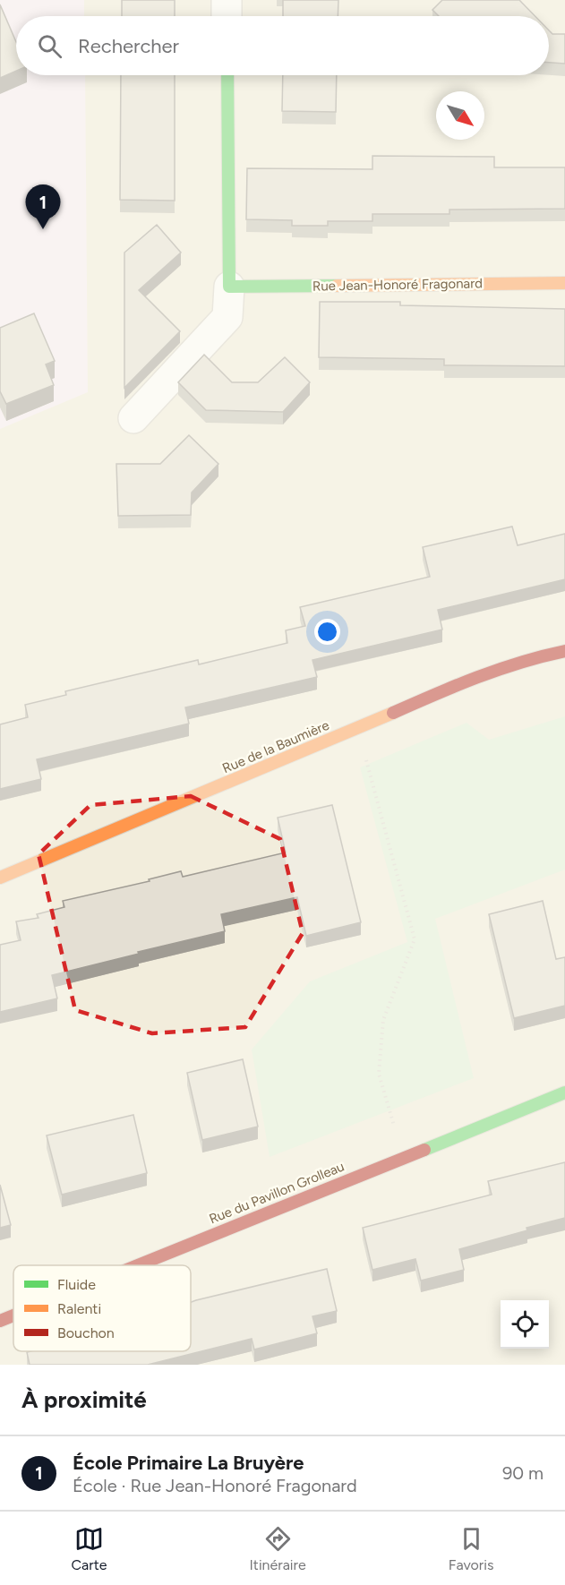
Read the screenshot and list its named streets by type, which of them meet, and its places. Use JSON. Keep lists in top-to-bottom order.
{
  "streets": {
    "street": ["Rue Jean-Honoré Fragonard", "Rue de la Baumière", "Rue du Pavillon Grolleau"]
  },
  "legend": ["Fluide", "Ralenti", "Bouchon"],
  "north": "bottom right",
  "page": {
    "search": "Rechercher",
    "pins": "1",
    "heading": "À proximité",
    "list": [
      {
        "mark": "1",
        "name": "École Primaire La Bruyère",
        "note": "École · Rue Jean-Honoré Fragonard",
        "value": "90 m"
      }
    ],
    "nav": ["Carte", "Itinéraire", "Favoris"]
  }
}
